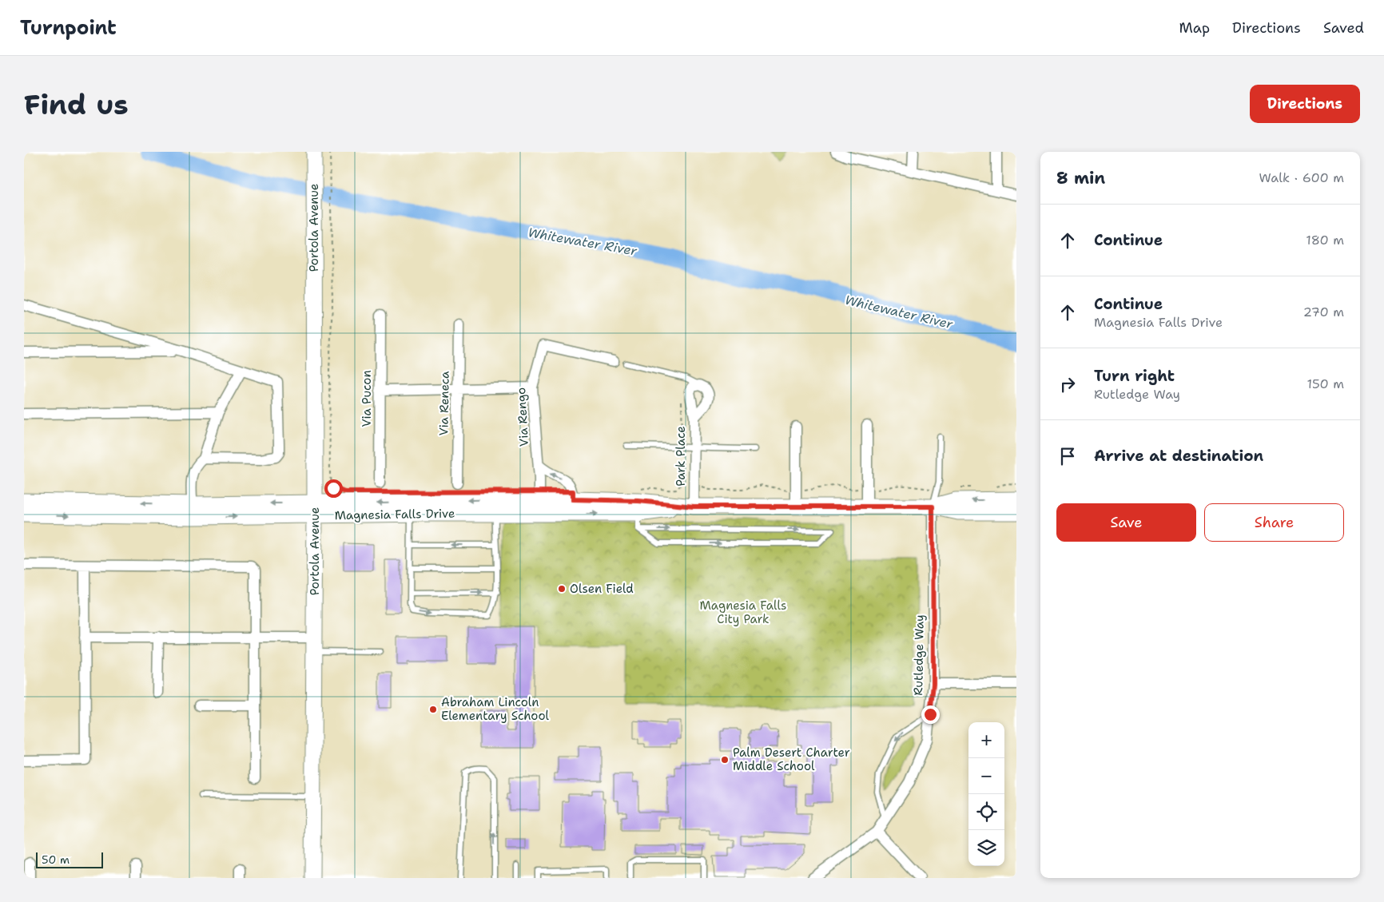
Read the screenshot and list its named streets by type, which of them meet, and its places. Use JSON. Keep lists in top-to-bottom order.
{
  "streets": {
    "street": [
      "Portola Avenue",
      "Via Pucon",
      "Via Reneca",
      "Via Rengo",
      "Park Place",
      "Magnesia Falls Drive",
      "Rutledge Way"
    ]
  },
  "crossings": [
    ["Portola Avenue", "Magnesia Falls Drive"],
    ["Via Rengo", "Magnesia Falls Drive"],
    ["Park Place", "Magnesia Falls Drive"],
    ["Magnesia Falls Drive", "Rutledge Way"]
  ],
  "water": ["Whitewater River"],
  "parks": ["Magnesia Falls City Park"],
  "places": ["Olsen Field", "Abraham Lincoln Elementary School", "Palm Desert Charter Middle School"],
  "scale_bar": "50 m",
  "page": {
    "header": "Turnpoint",
    "nav": ["Map", "Directions", "Saved"],
    "buttons": [
      "Directions",
      ["Save", "Share"]
    ],
    "title": "Find us",
    "heading": ["8 min", "Walk · 600 m"],
    "list": [
      ["Continue", "180 m"],
      ["Continue", "Magnesia Falls Drive", "270 m"],
      ["Turn right", "Rutledge Way", "150 m"],
      "Arrive at destination"
    ],
    "map_buttons": ["+", "−"],
    "scale": "50 m"
  }
}
